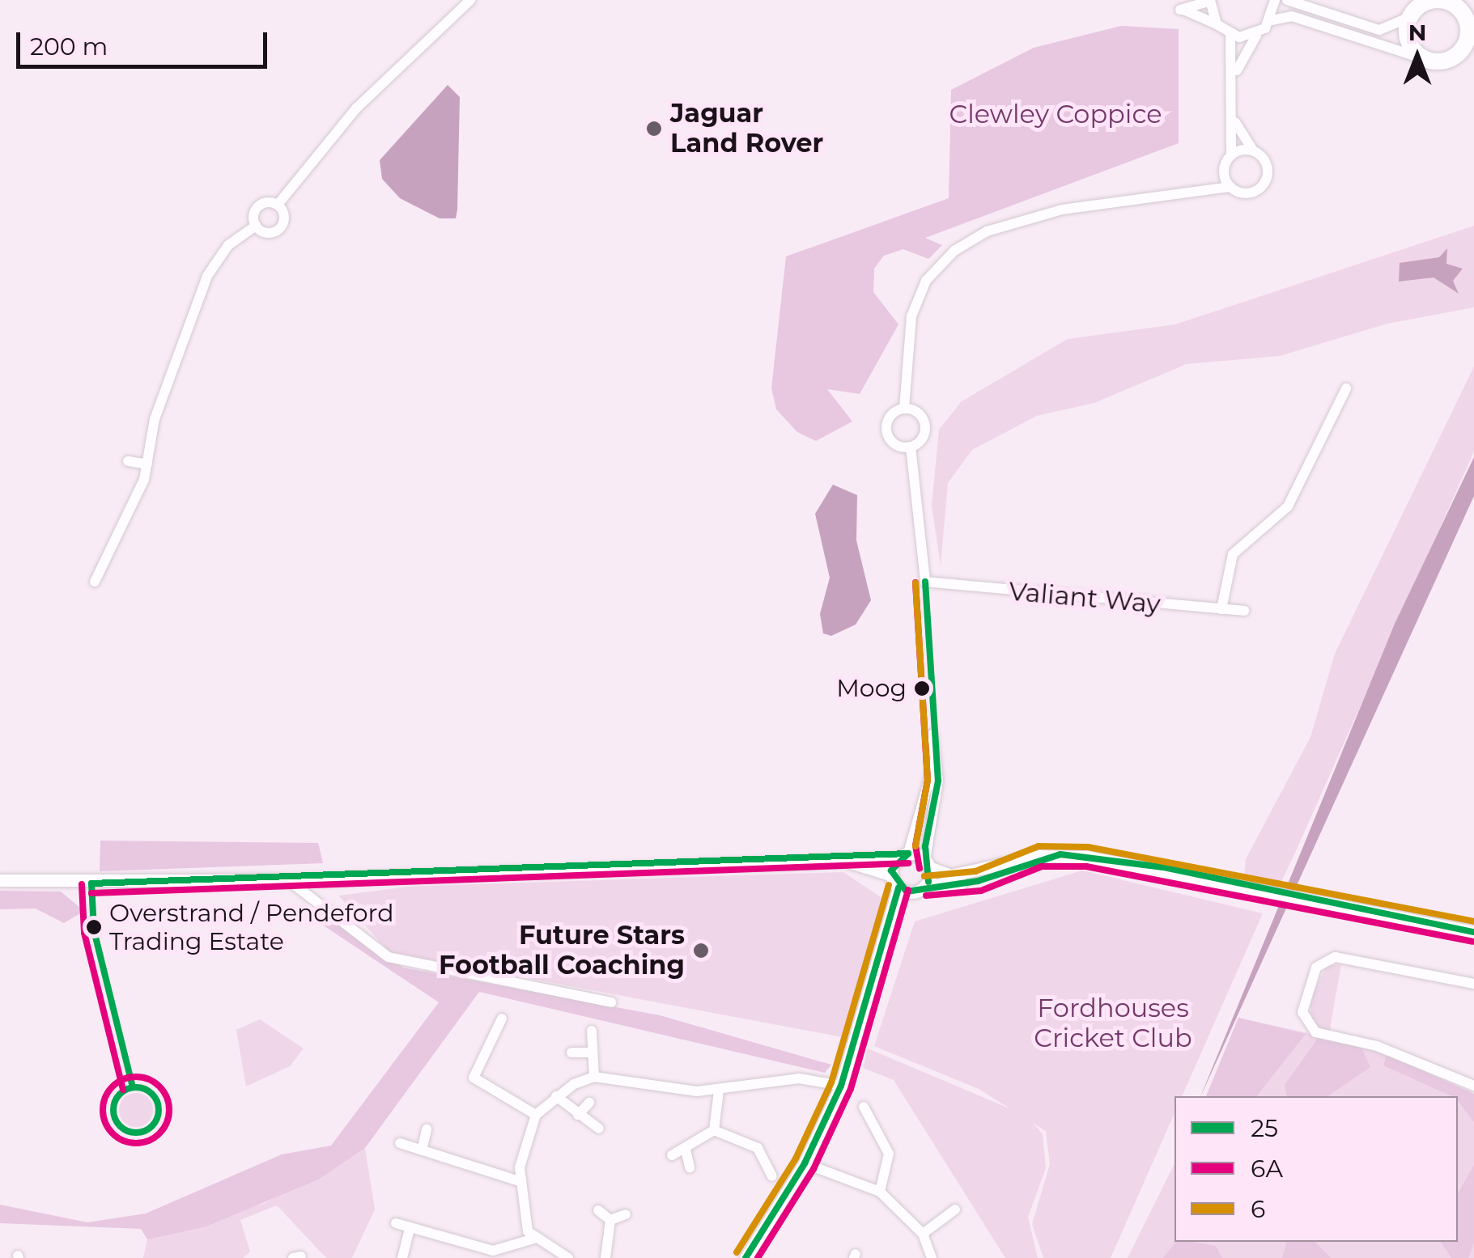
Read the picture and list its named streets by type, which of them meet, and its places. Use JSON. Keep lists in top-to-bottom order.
{
  "streets": {
    "street": ["Valiant Way"]
  },
  "parks": ["Clewley Coppice", "Fordhouses Cricket Club"],
  "places": [
    "Jaguar Land Rover",
    "Moog",
    "Overstrand / Pendeford Trading Estate",
    "Future Stars Football Coaching"
  ],
  "lines": ["transit line 25", "transit line 6A", "transit line 6"],
  "legend": ["25", "6A", "6"],
  "scale_bar": "200 m",
  "north": "top"
}
